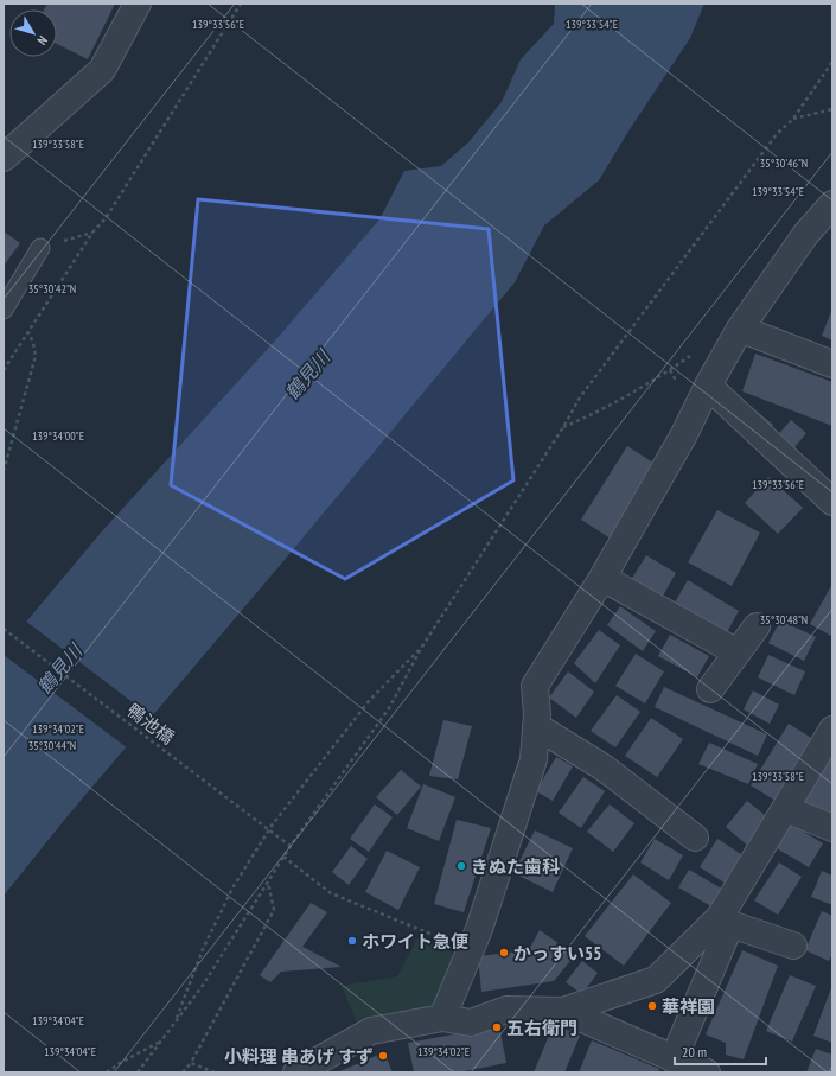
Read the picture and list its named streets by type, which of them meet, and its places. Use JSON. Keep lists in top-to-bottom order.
{
  "streets": {
    "path": ["鴨池橋"]
  },
  "water": ["鶴見川"],
  "places": [
    "きぬた歯科",
    "ホワイト急便",
    "かっすい55",
    "華祥園",
    "五右衛門",
    "小料理 串あげ すず"
  ],
  "scale_bar": "20 m",
  "north": "bottom right",
  "coordinates": [
    "139°33'56\"E",
    "139°33'54\"E",
    "139°33'58\"E",
    "35°30'46\"N",
    "35°30'42\"N",
    "139°34'00\"E",
    "35°30'48\"N",
    "139°34'02\"E",
    "35°30'44\"N",
    "139°34'04\"E"
  ]
}
